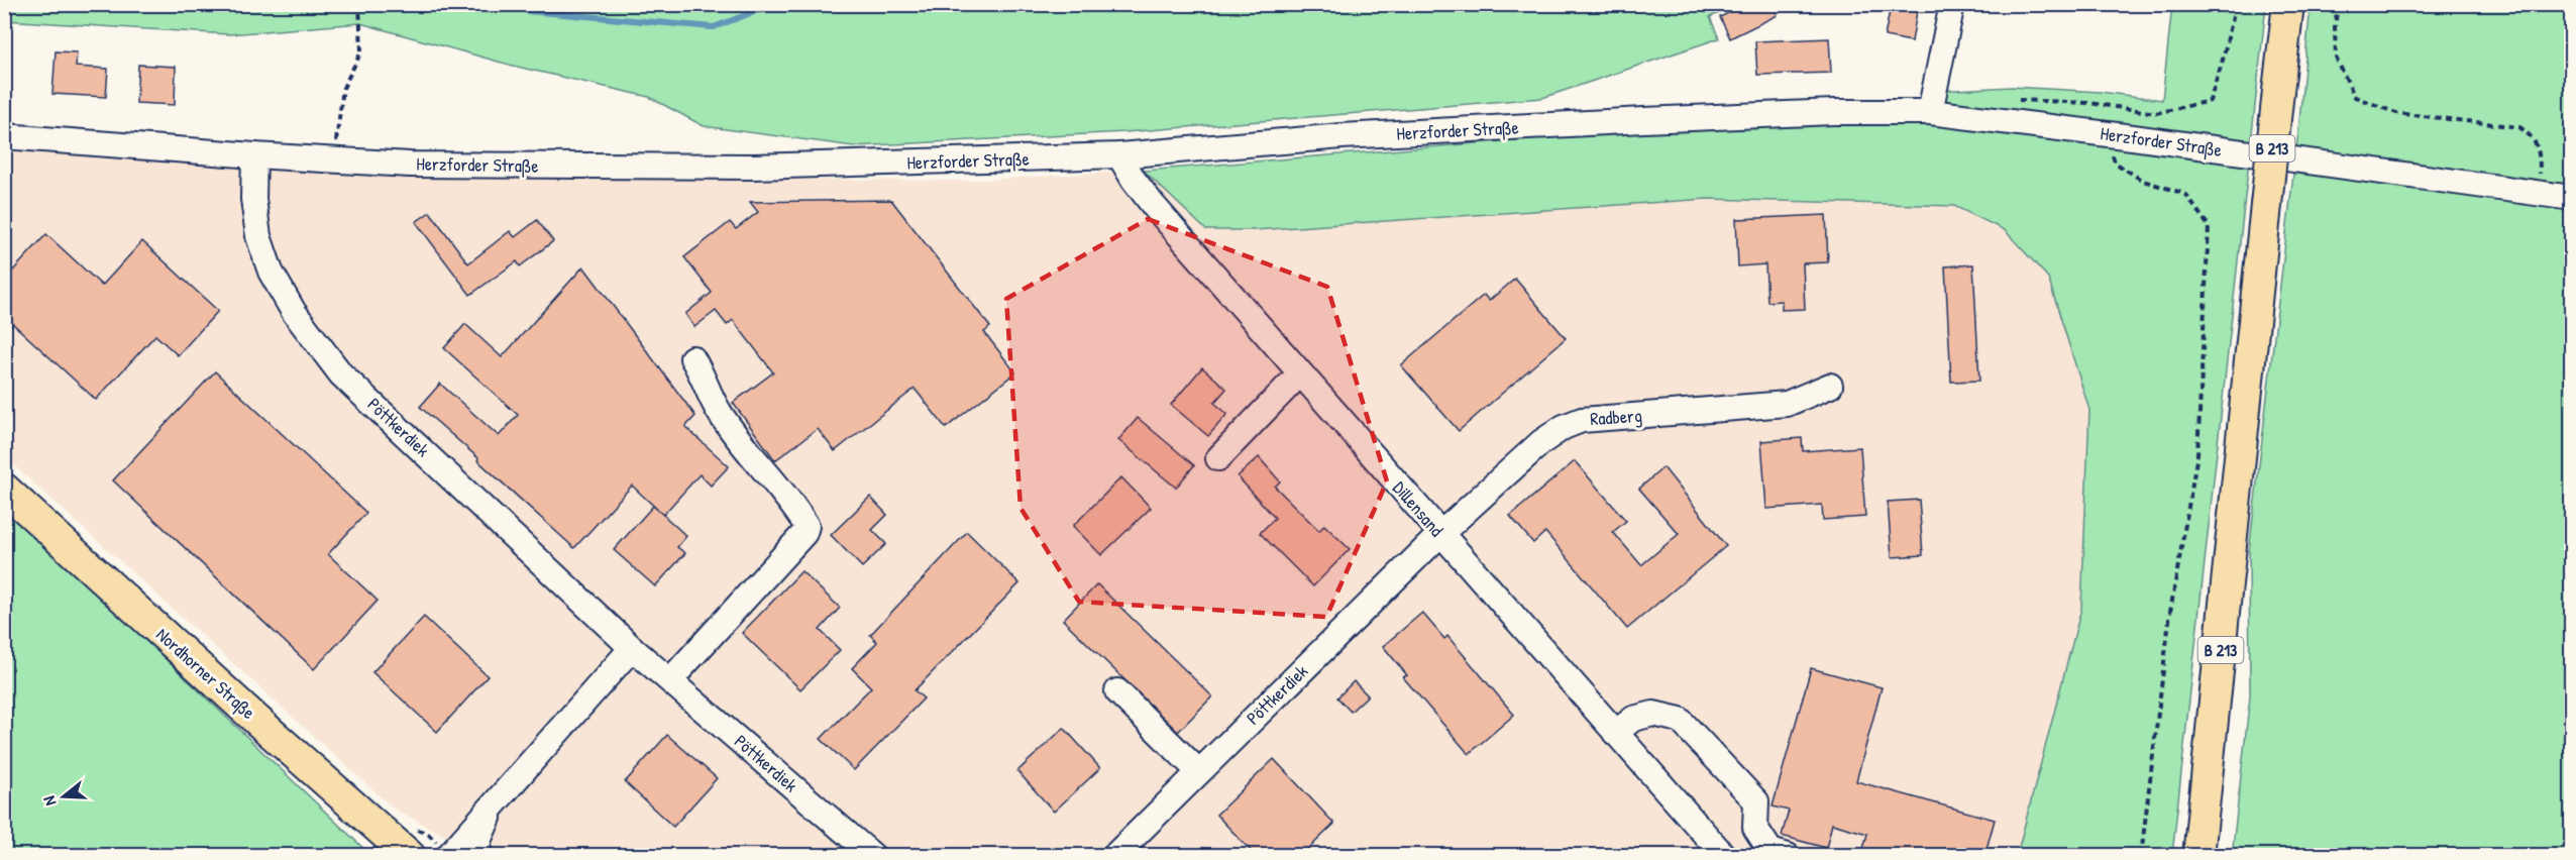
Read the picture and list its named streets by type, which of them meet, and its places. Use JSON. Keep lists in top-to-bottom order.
{
  "streets": {
    "main road": ["B 213", "Nordhorner Straße"],
    "street": [
      "Herzforder Straße",
      "Radberg",
      "Pöttkerdiek",
      "Dillensand"
    ]
  },
  "crossings": [
    ["Herzforder Straße", "Pöttkerdiek"],
    ["Herzforder Straße", "Dillensand"],
    ["Radberg", "Pöttkerdiek"],
    ["Radberg", "Dillensand"],
    ["Pöttkerdiek", "Dillensand"]
  ],
  "north": "left"
}
